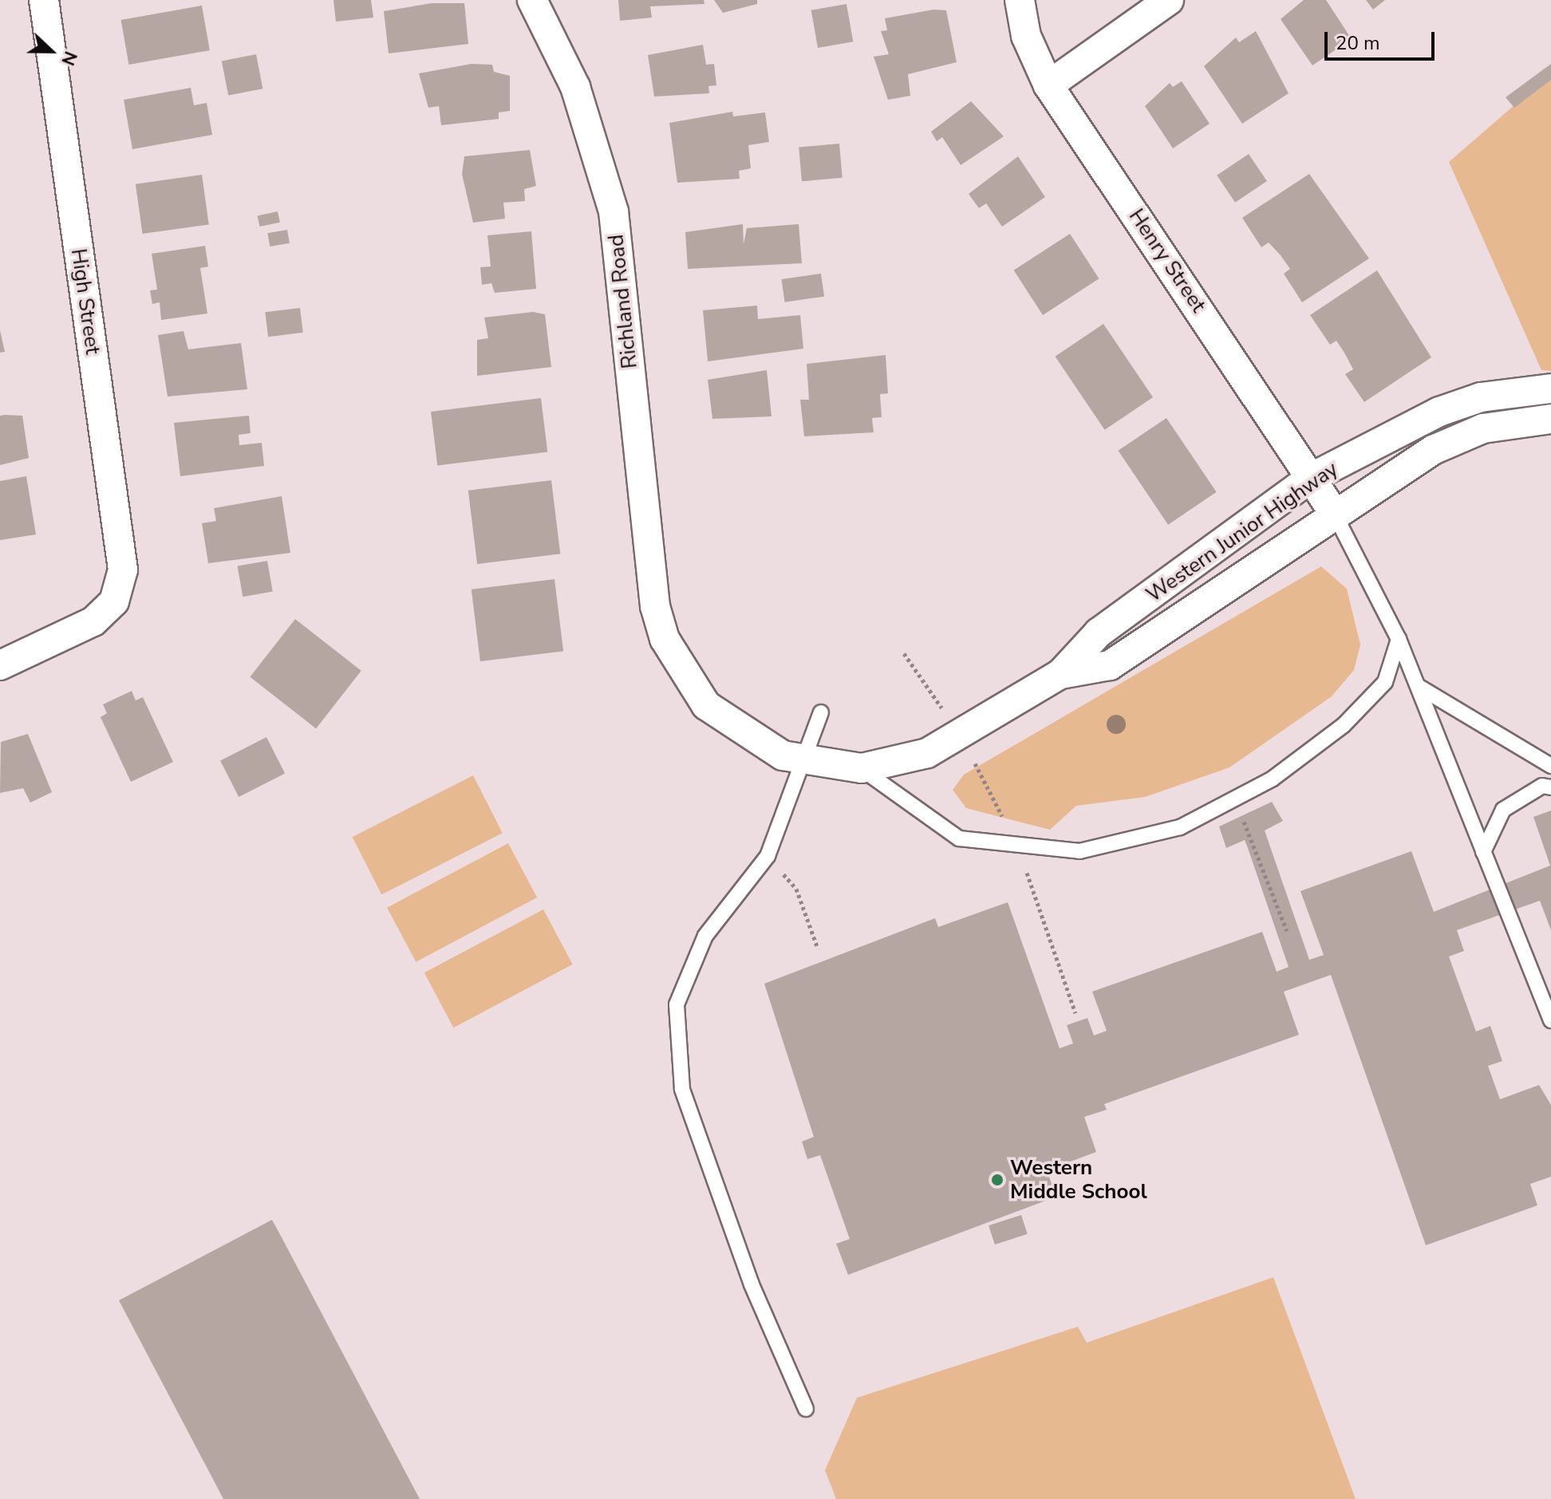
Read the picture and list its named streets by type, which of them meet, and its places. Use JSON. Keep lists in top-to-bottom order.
{
  "streets": {
    "street": [
      "Henry Street",
      "High Street",
      "Richland Road",
      "Western Junior Highway"
    ]
  },
  "crossings": [
    ["Henry Street", "Western Junior Highway"],
    ["Richland Road", "Western Junior Highway"]
  ],
  "places": ["Western Middle School"],
  "scale_bar": "20 m",
  "north": "right"
}
